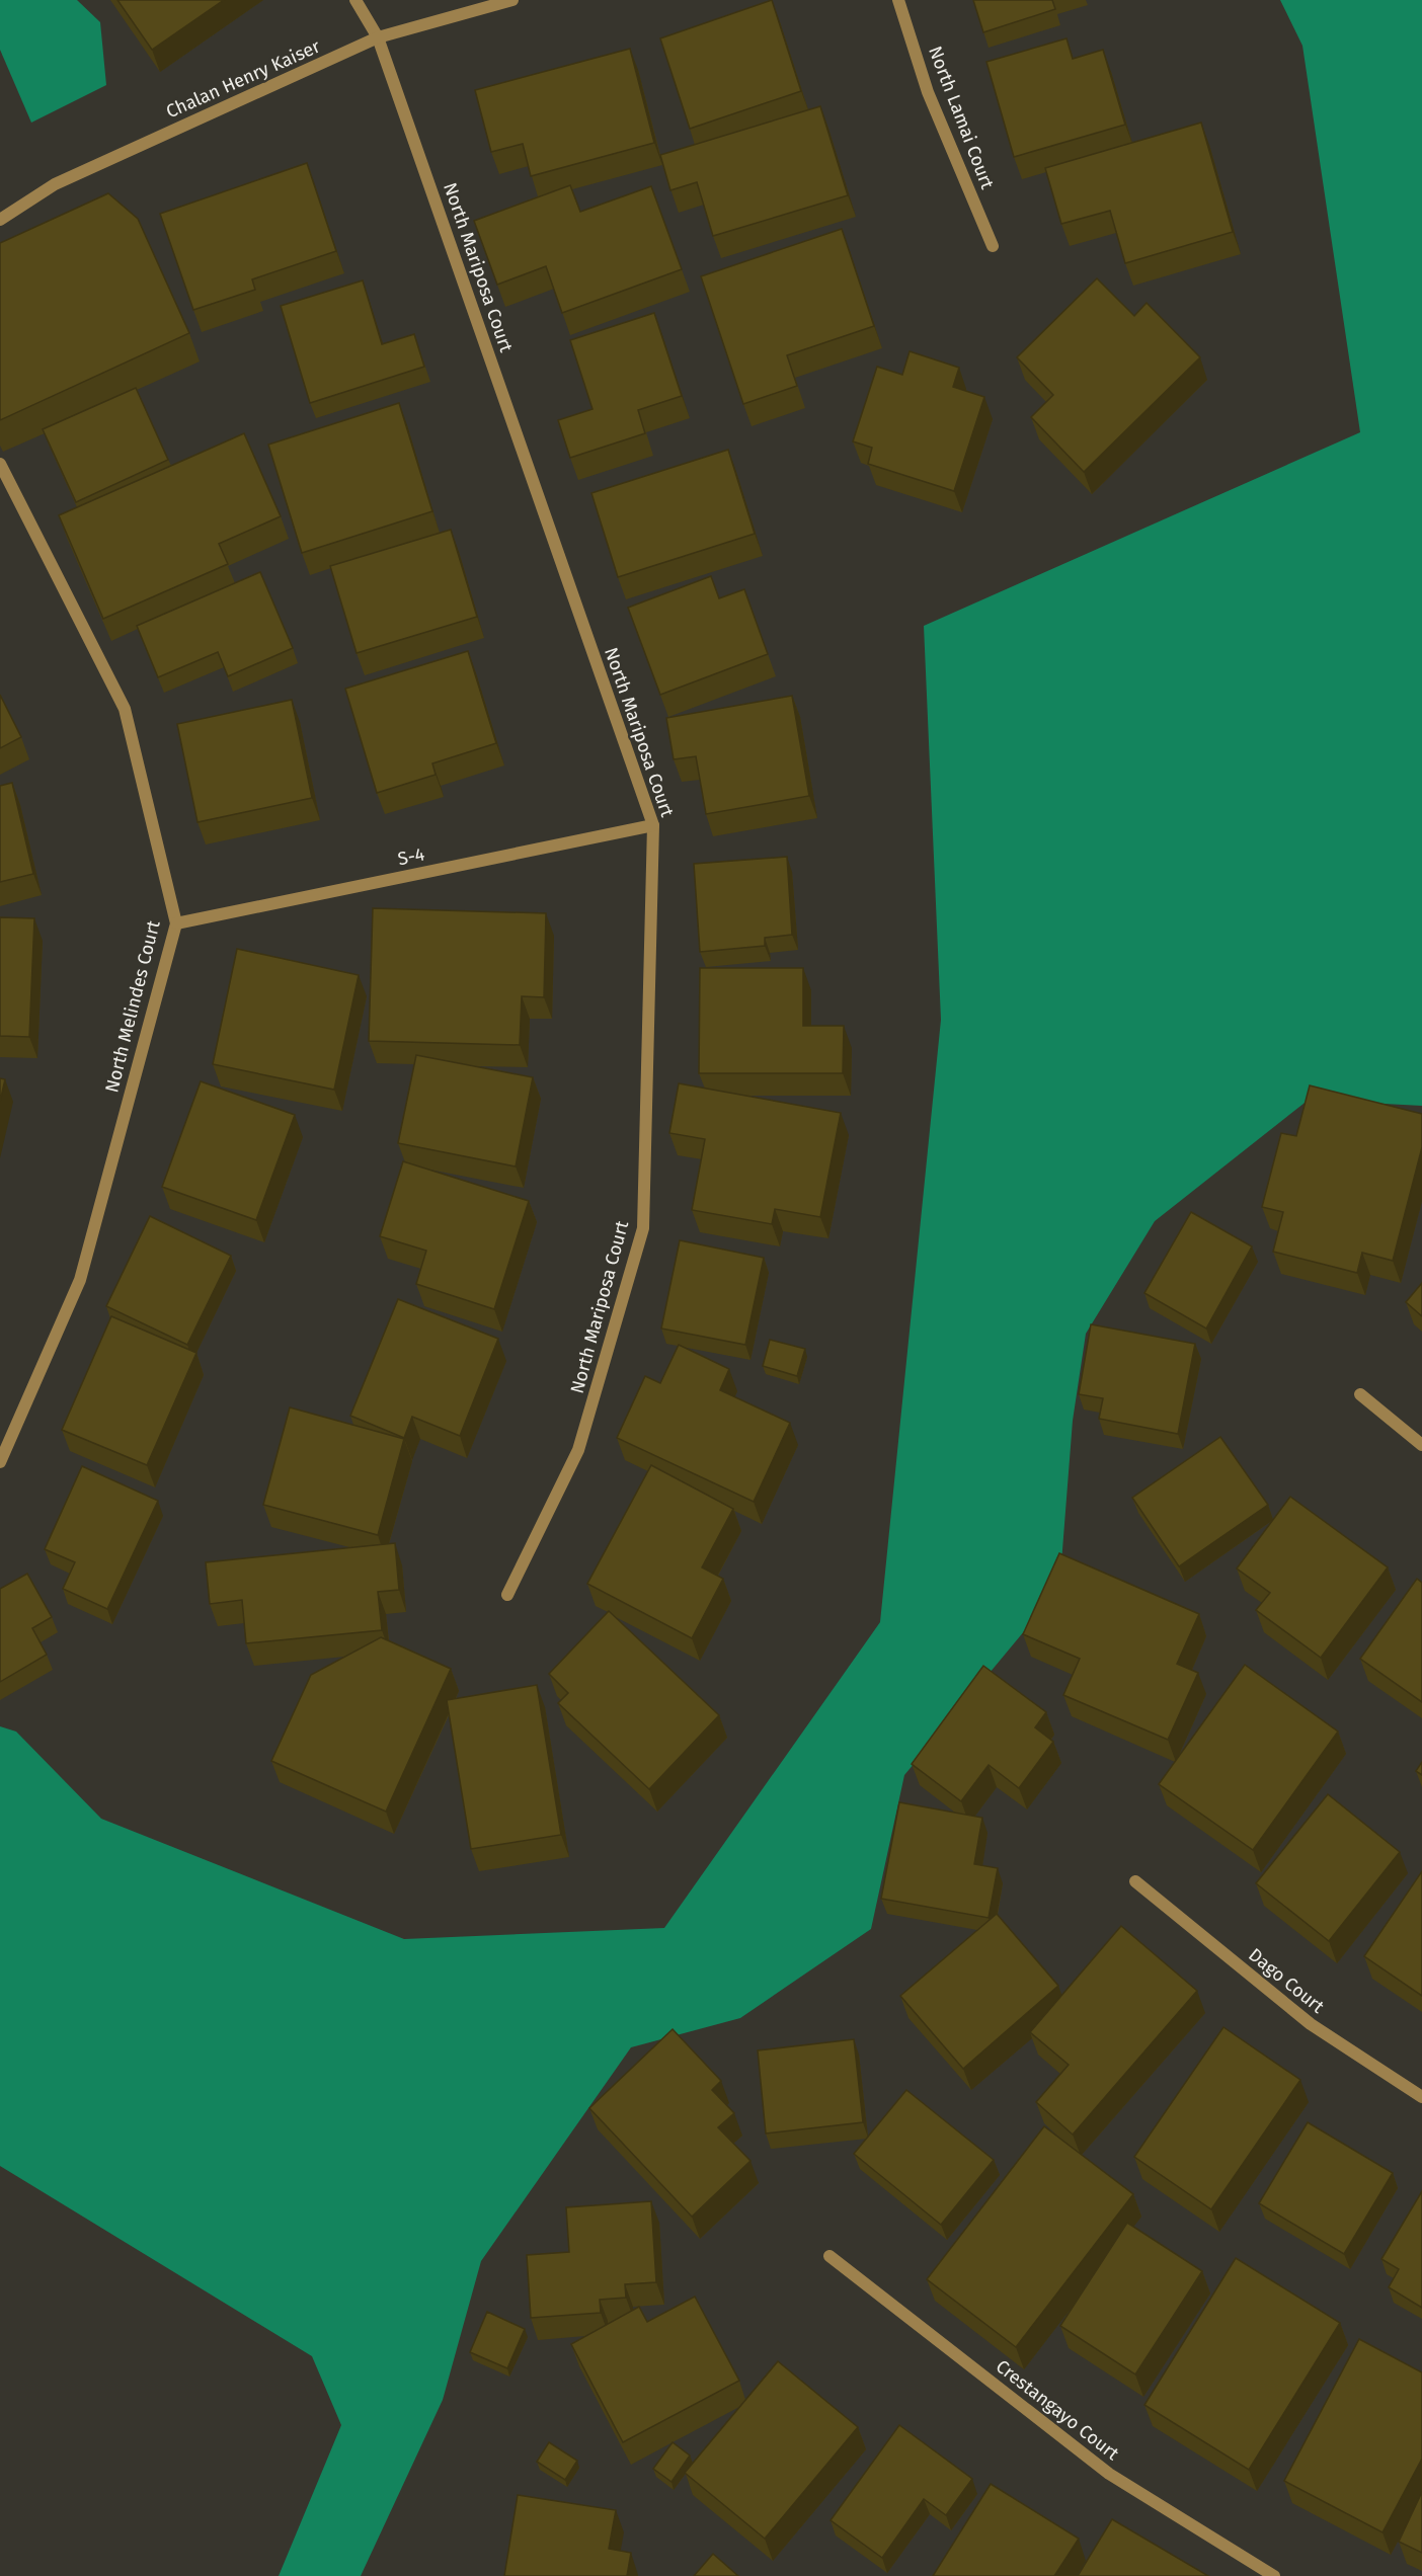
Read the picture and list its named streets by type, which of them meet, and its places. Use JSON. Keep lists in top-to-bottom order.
{
  "streets": {
    "street": [
      "Chalan Henry Kaiser",
      "North Lamai Court",
      "North Mariposa Court",
      "S-4",
      "North Melindes Court",
      "Dago Court",
      "Crestangayo Court"
    ]
  },
  "crossings": [
    ["Chalan Henry Kaiser", "North Mariposa Court"],
    ["North Mariposa Court", "S-4"],
    ["S-4", "North Melindes Court"]
  ]
}
